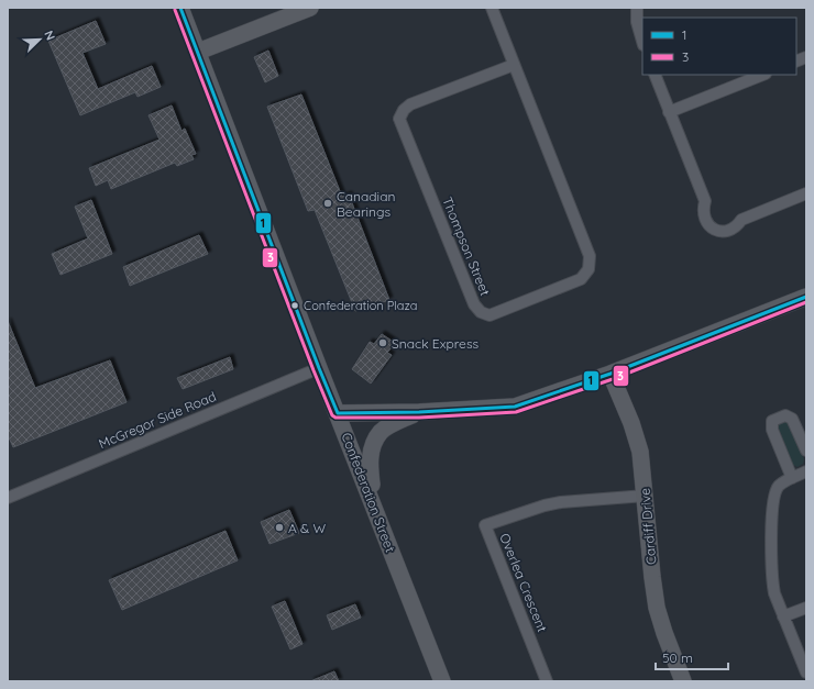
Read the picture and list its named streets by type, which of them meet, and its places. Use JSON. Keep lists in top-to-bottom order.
{
  "streets": {
    "street": [
      "Thompson Street",
      "McGregor Side Road",
      "Confederation Street",
      "Cardiff Drive",
      "Overlea Crescent"
    ]
  },
  "crossings": [
    ["McGregor Side Road", "Confederation Street"],
    ["Cardiff Drive", "Overlea Crescent"]
  ],
  "places": [
    "Canadian Bearings",
    "Confederation Plaza",
    "Snack Express",
    "A & W"
  ],
  "lines": ["transit line 1", "transit line 3"],
  "legend": ["1", "3"],
  "scale_bar": "50 m",
  "north": "top right"
}
